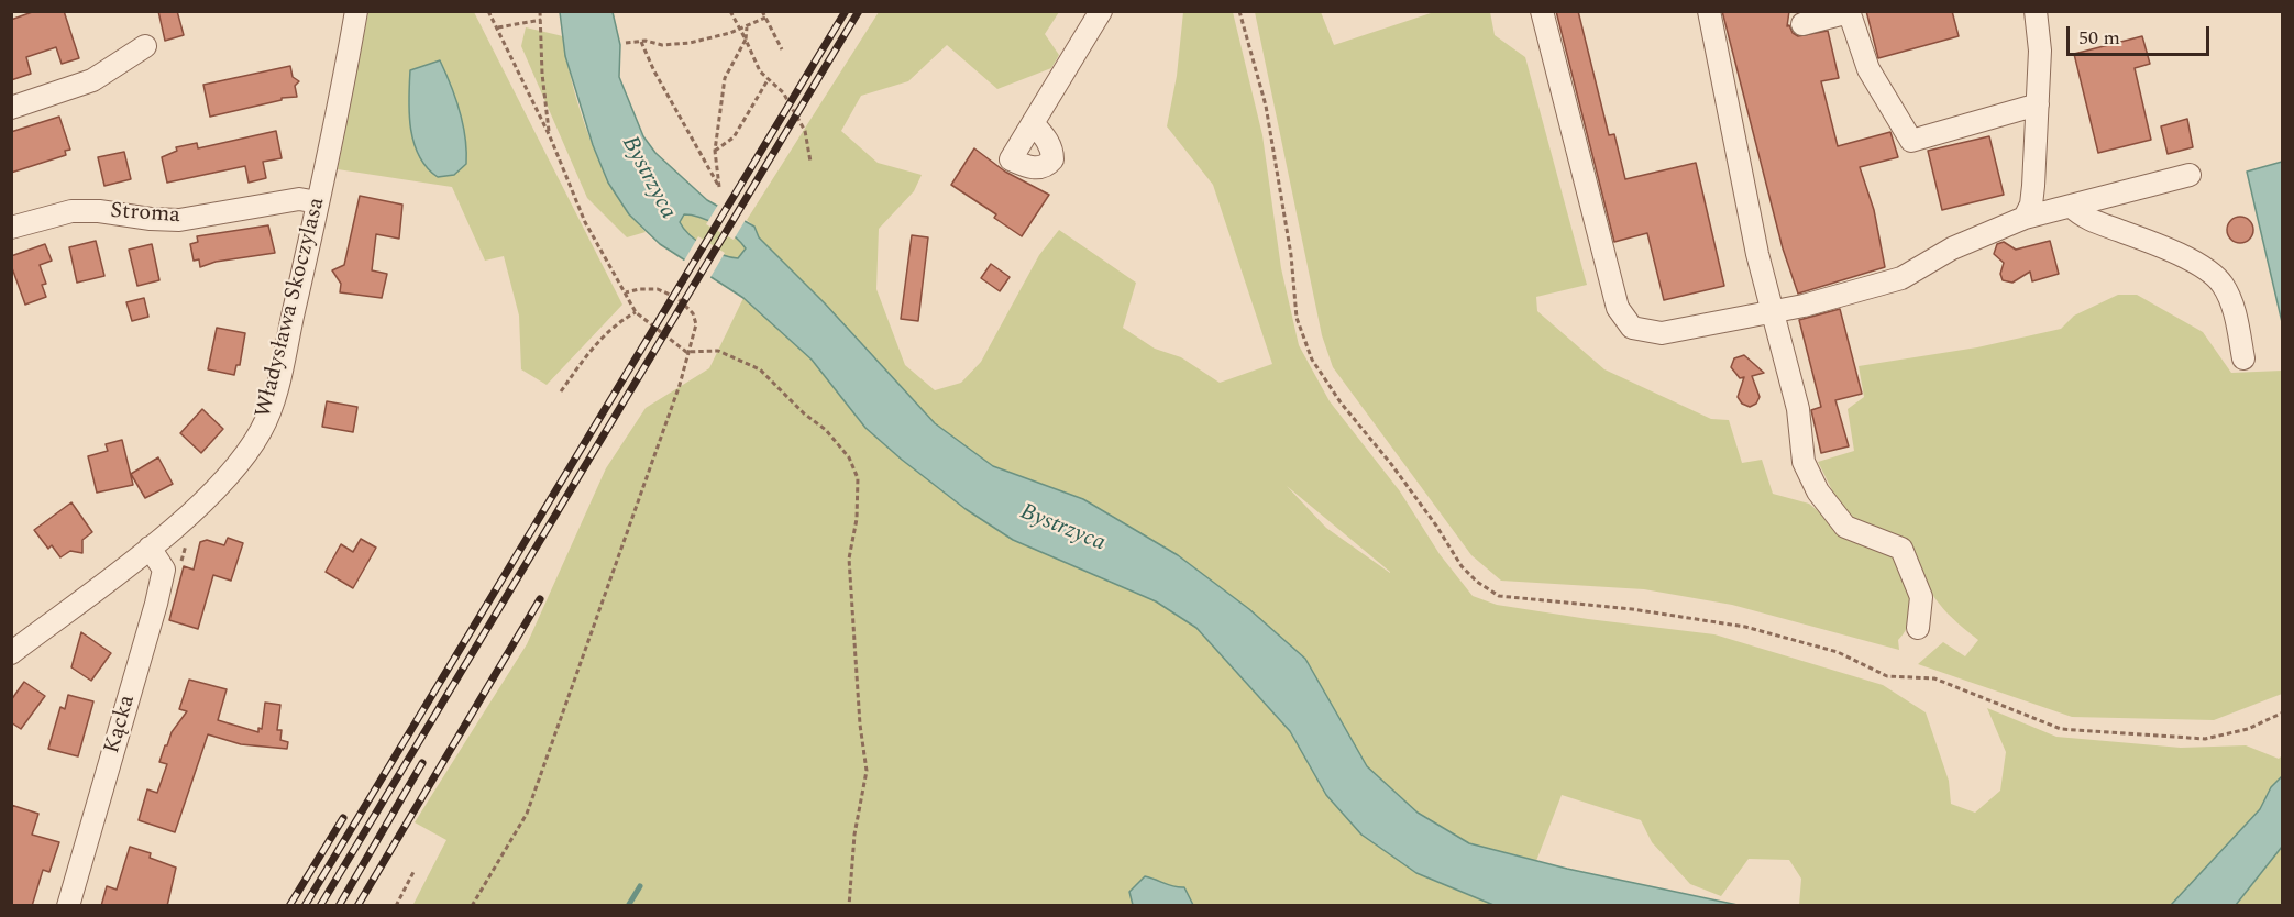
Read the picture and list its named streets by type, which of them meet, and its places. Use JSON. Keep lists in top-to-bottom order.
{
  "streets": {
    "street": ["Stroma", "Władysława Skoczylasa", "Kącka"]
  },
  "crossings": [
    ["Stroma", "Władysława Skoczylasa"],
    ["Władysława Skoczylasa", "Kącka"]
  ],
  "water": ["Bystrzyca"],
  "scale_bar": "50 m"
}
